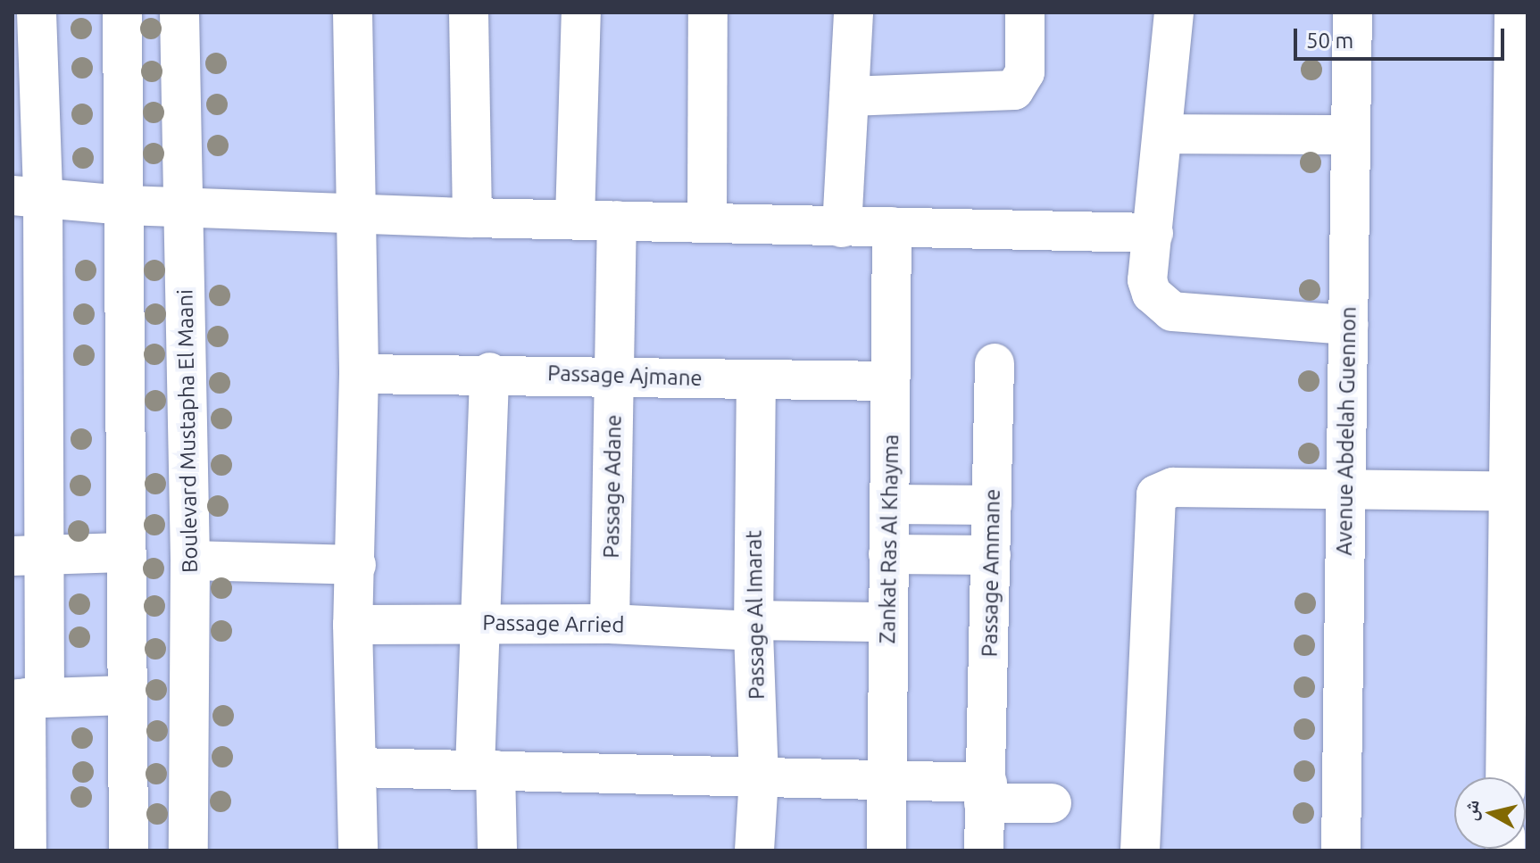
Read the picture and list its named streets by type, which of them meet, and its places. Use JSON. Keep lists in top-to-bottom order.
{
  "streets": {
    "street": [
      "Passage Ajmane",
      "Boulevard Mustapha El Maani",
      "Avenue Abdelah Guennon",
      "Passage Adane",
      "Zankat Ras Al Khayma",
      "Passage Ammane",
      "Passage Al Imarat",
      "Passage Arried"
    ]
  },
  "crossings": [
    ["Passage Ajmane", "Passage Adane"],
    ["Passage Ajmane", "Zankat Ras Al Khayma"],
    ["Passage Ajmane", "Passage Al Imarat"],
    ["Passage Adane", "Passage Arried"],
    ["Zankat Ras Al Khayma", "Passage Arried"],
    ["Passage Al Imarat", "Passage Arried"]
  ],
  "scale_bar": "50 m",
  "north": "left"
}
